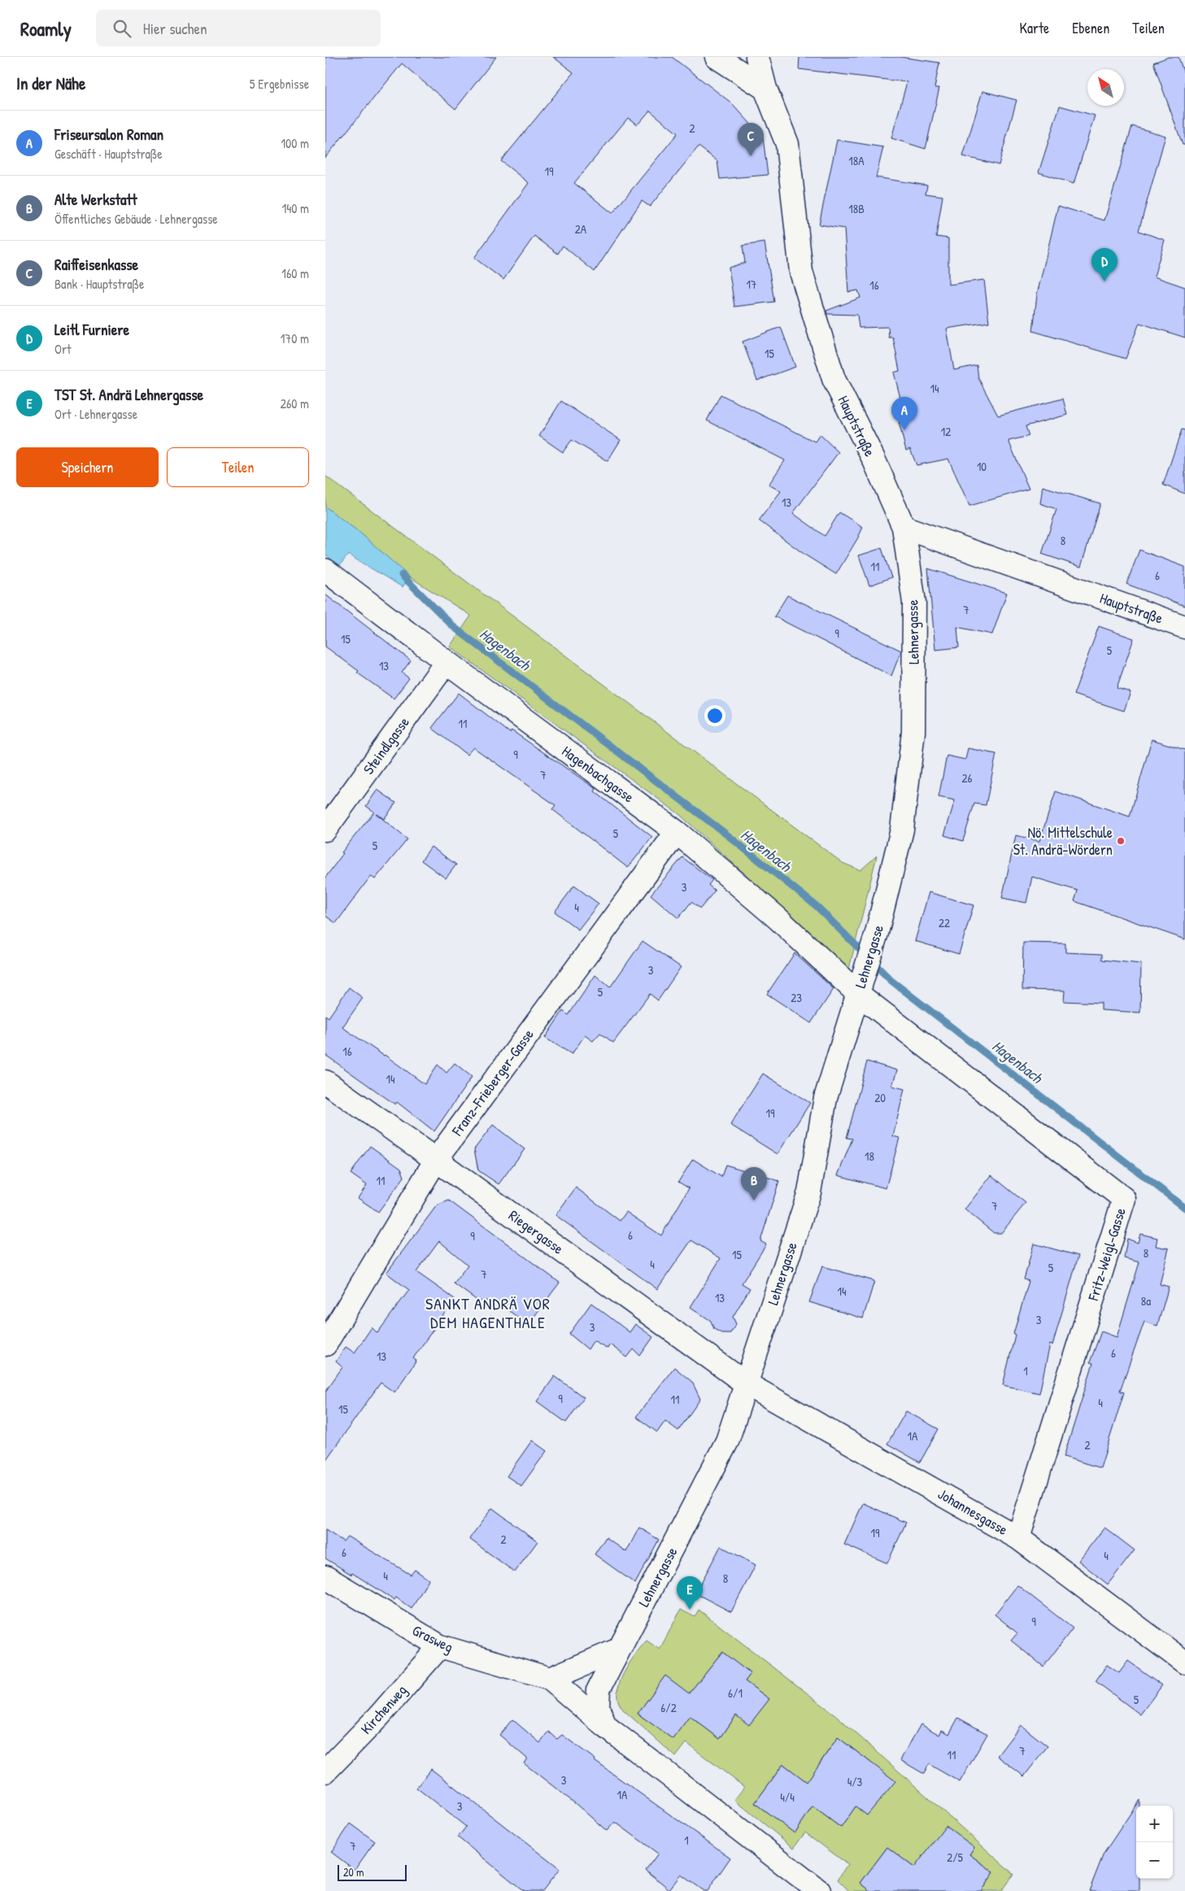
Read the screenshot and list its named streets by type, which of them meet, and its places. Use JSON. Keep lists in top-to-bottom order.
{
  "streets": {
    "street": [
      "Hauptstraße",
      "Lehnergasse",
      "Steindlgasse",
      "Hagenbachgasse",
      "Franz-Frieberger-Gasse",
      "Riegergasse",
      "Fritz-Weigl-Gasse",
      "Johannesgasse",
      "Grasweg",
      "Kirchenweg"
    ]
  },
  "crossings": [
    ["Hauptstraße", "Lehnergasse"],
    ["Lehnergasse", "Hagenbachgasse"],
    ["Lehnergasse", "Riegergasse"],
    ["Lehnergasse", "Fritz-Weigl-Gasse"],
    ["Lehnergasse", "Johannesgasse"],
    ["Lehnergasse", "Grasweg"],
    ["Steindlgasse", "Hagenbachgasse"],
    ["Hagenbachgasse", "Franz-Frieberger-Gasse"],
    ["Hagenbachgasse", "Fritz-Weigl-Gasse"],
    ["Franz-Frieberger-Gasse", "Riegergasse"],
    ["Riegergasse", "Johannesgasse"],
    ["Fritz-Weigl-Gasse", "Johannesgasse"],
    ["Grasweg", "Kirchenweg"]
  ],
  "districts": ["SANKT ANDRÄ VOR DEM HAGENTHALE"],
  "water": ["Hagenbach"],
  "places": ["Nö. Mittelschule St. Andrä-Wördern"],
  "house_numbers": [
    "2",
    "18A",
    "19",
    "18B",
    "2A",
    "17",
    "16",
    "15",
    "14",
    "12",
    "10",
    "13",
    "8",
    "11",
    "6",
    "7",
    "9",
    "15",
    "5",
    "13",
    "11",
    "9",
    "7",
    "26",
    "5",
    "5",
    "3",
    "4",
    "22",
    "3",
    "5",
    "23",
    "16",
    "14",
    "20",
    "19",
    "18",
    "11",
    "7",
    "6",
    "9",
    "8",
    "15",
    "4",
    "5",
    "7",
    "14",
    "13",
    "8a",
    "3",
    "3",
    "6",
    "13",
    "1",
    "9",
    "11",
    "4",
    "15",
    "1A",
    "2",
    "19",
    "2",
    "6",
    "4",
    "4",
    "8",
    "9",
    "6/1",
    "5",
    "6/2",
    "7",
    "11",
    "3",
    "4/3",
    "1A",
    "4/4",
    "3",
    "1",
    "7",
    "2/5"
  ],
  "scale_bar": "20 m",
  "north": "top left",
  "page": {
    "header": "Roamly",
    "search": "Hier suchen",
    "nav": ["Karte", "Ebenen", "Teilen"],
    "heading": ["In der Nähe", "5 Ergebnisse"],
    "list": [
      {
        "mark": "A",
        "name": "Friseursalon Roman",
        "note": "Geschäft · Hauptstraße",
        "value": "100 m"
      },
      {
        "mark": "B",
        "name": "Alte Werkstatt",
        "note": "Öffentliches Gebäude · Lehnergasse",
        "value": "140 m"
      },
      {
        "mark": "C",
        "name": "Raiffeisenkasse",
        "note": "Bank · Hauptstraße",
        "value": "160 m"
      },
      {
        "mark": "D",
        "name": "Leitl Furniere",
        "note": "Ort",
        "value": "170 m"
      },
      {
        "mark": "E",
        "name": "TST St. Andrä Lehnergasse",
        "note": "Ort · Lehnergasse",
        "value": "260 m"
      }
    ],
    "pins": [
      "C",
      "D",
      "A",
      "B",
      "E"
    ],
    "buttons": ["Speichern", "Teilen"],
    "map_buttons": ["+", "−"],
    "scale": "20 m"
  }
}
